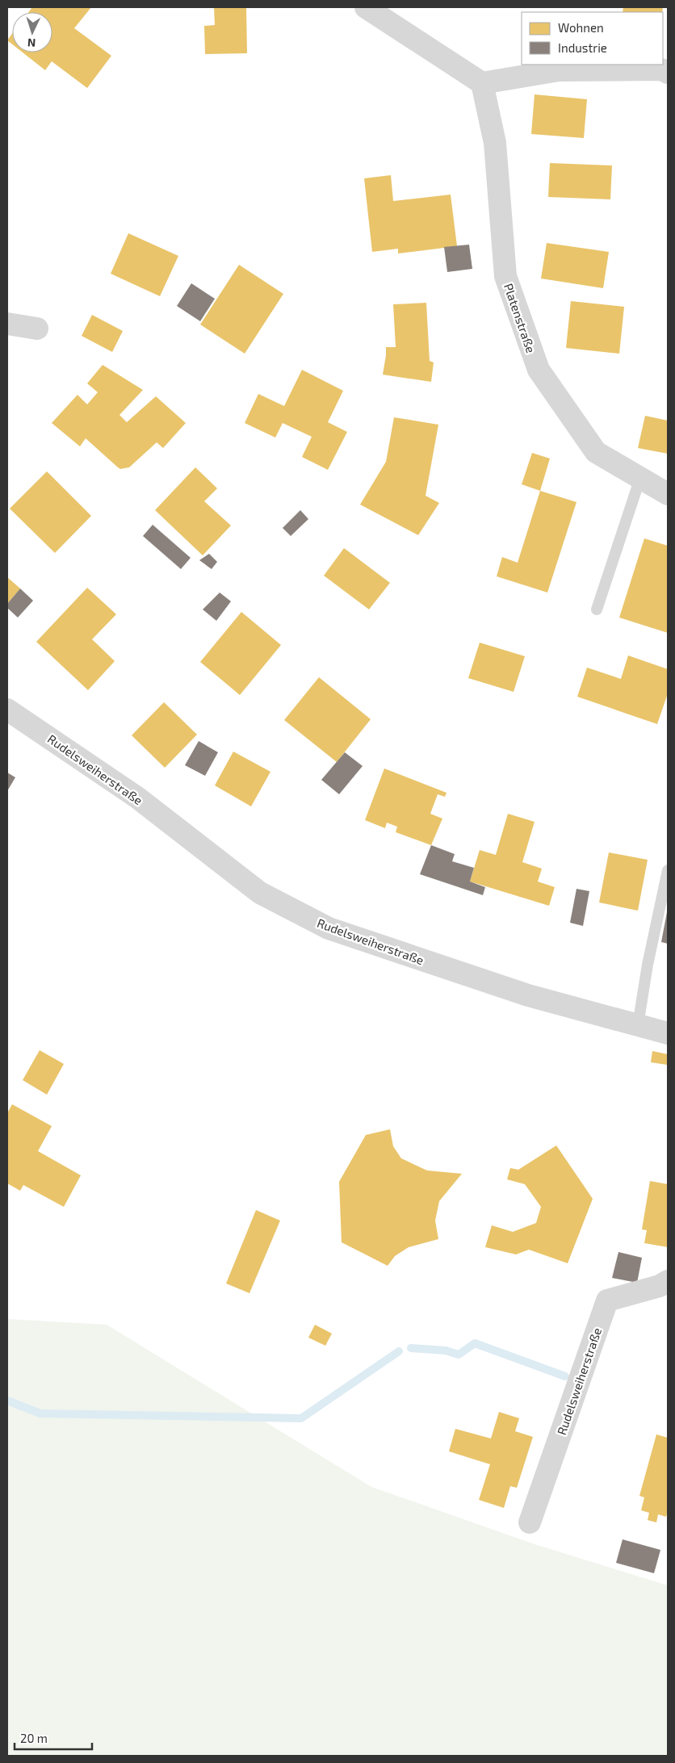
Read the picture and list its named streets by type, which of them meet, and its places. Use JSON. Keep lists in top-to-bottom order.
{
  "streets": {
    "street": ["Platenstraße", "Rudelsweiherstraße"]
  },
  "legend": ["Wohnen", "Industrie"],
  "scale_bar": "20 m",
  "north": "bottom"
}
